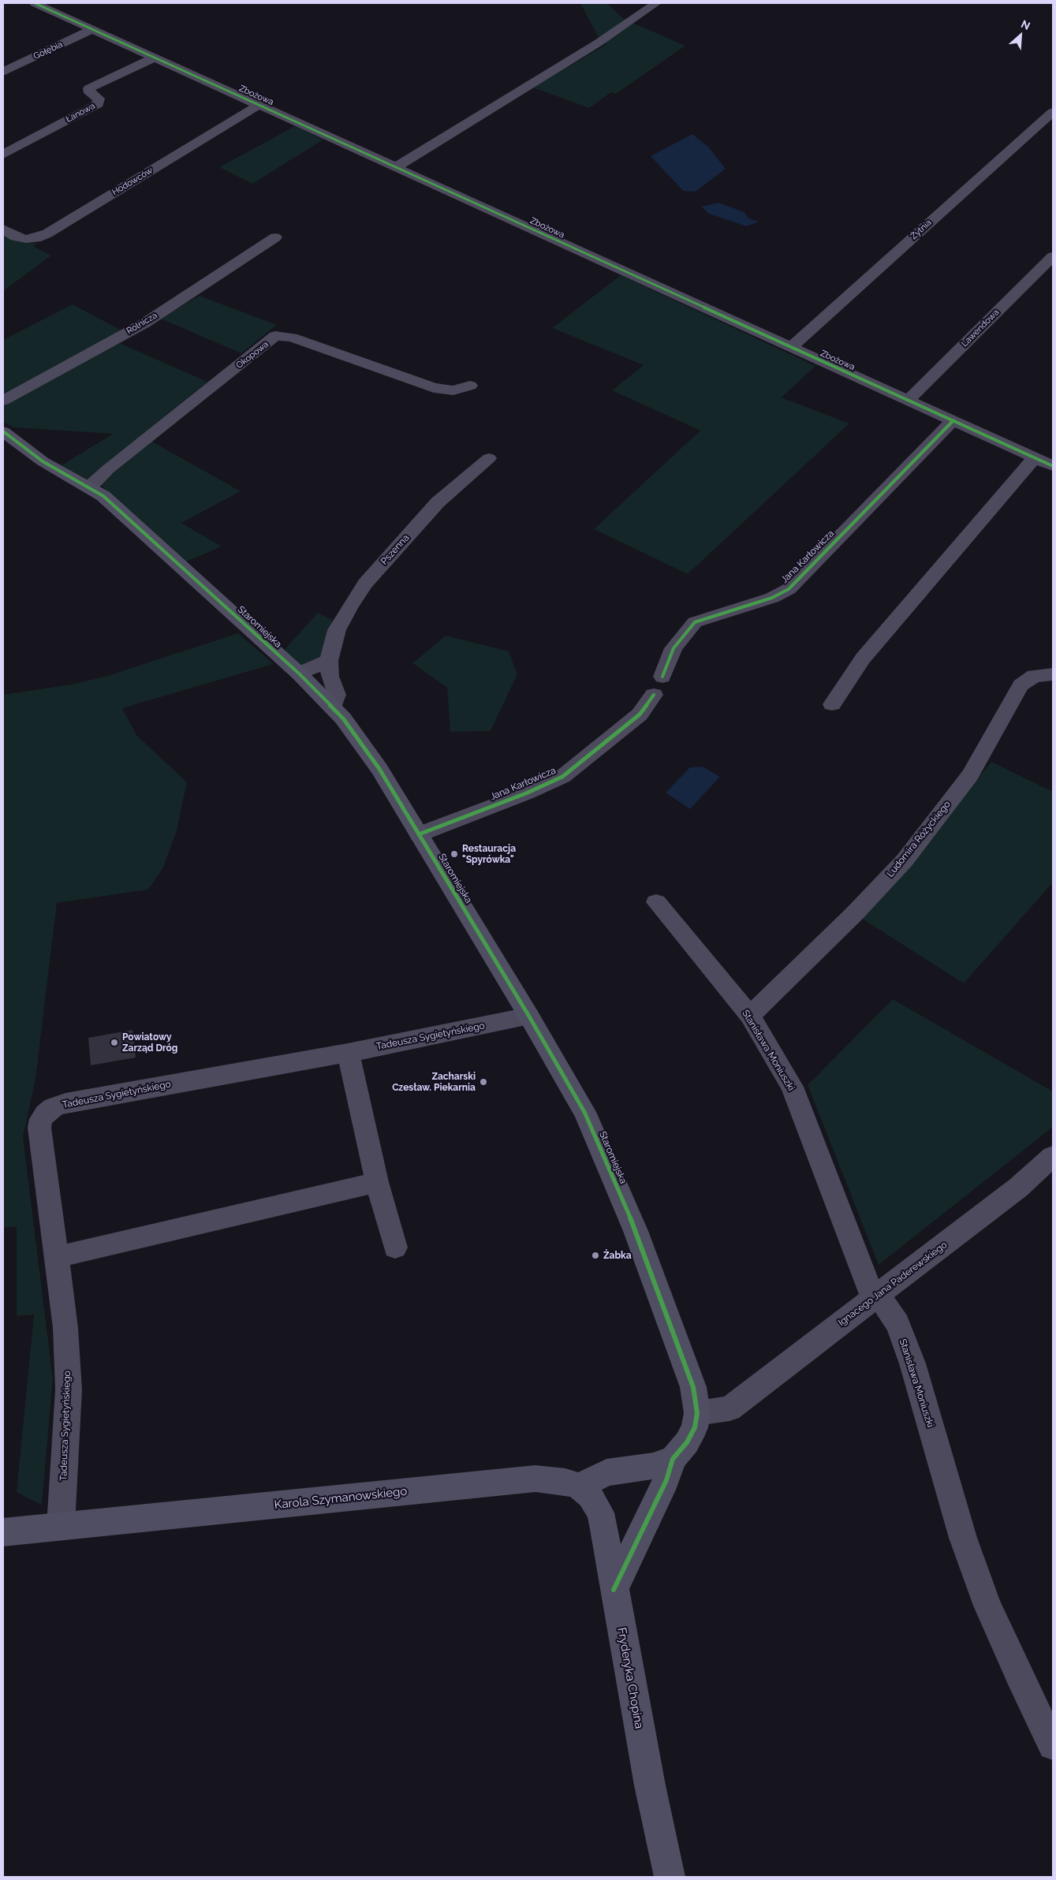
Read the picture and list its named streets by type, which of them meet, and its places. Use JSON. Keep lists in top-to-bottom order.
{
  "streets": {
    "street": [
      "Gołębia",
      "Zbożowa",
      "Łanowa",
      "Hodowców",
      "Żytnia",
      "Rolnicza",
      "Lawendowa",
      "Okopowa",
      "Pszenna",
      "Jana Karłowicza",
      "Staromiejska",
      "Ludomira Różyckiego",
      "Tadeusza Sygietyńskiego",
      "Stanisława Moniuszki",
      "Ignacego Jana Paderewskiego",
      "Karola Szymanowskiego",
      "Fryderyka Chopina"
    ]
  },
  "crossings": [
    ["Gołębia", "Zbożowa"],
    ["Zbożowa", "Łanowa"],
    ["Zbożowa", "Hodowców"],
    ["Zbożowa", "Żytnia"],
    ["Zbożowa", "Lawendowa"],
    ["Zbożowa", "Jana Karłowicza"],
    ["Okopowa", "Staromiejska"],
    ["Pszenna", "Staromiejska"],
    ["Jana Karłowicza", "Staromiejska"],
    ["Staromiejska", "Tadeusza Sygietyńskiego"],
    ["Staromiejska", "Ignacego Jana Paderewskiego"],
    ["Ludomira Różyckiego", "Stanisława Moniuszki"],
    ["Tadeusza Sygietyńskiego", "Karola Szymanowskiego"],
    ["Stanisława Moniuszki", "Ignacego Jana Paderewskiego"],
    ["Karola Szymanowskiego", "Fryderyka Chopina"]
  ],
  "places": [
    "Restauracja \"Spyrówka\"",
    "Powiatowy Zarząd Dróg",
    "Zacharski Czesław. Piekarnia",
    "Żabka"
  ],
  "north": "top right"
}
